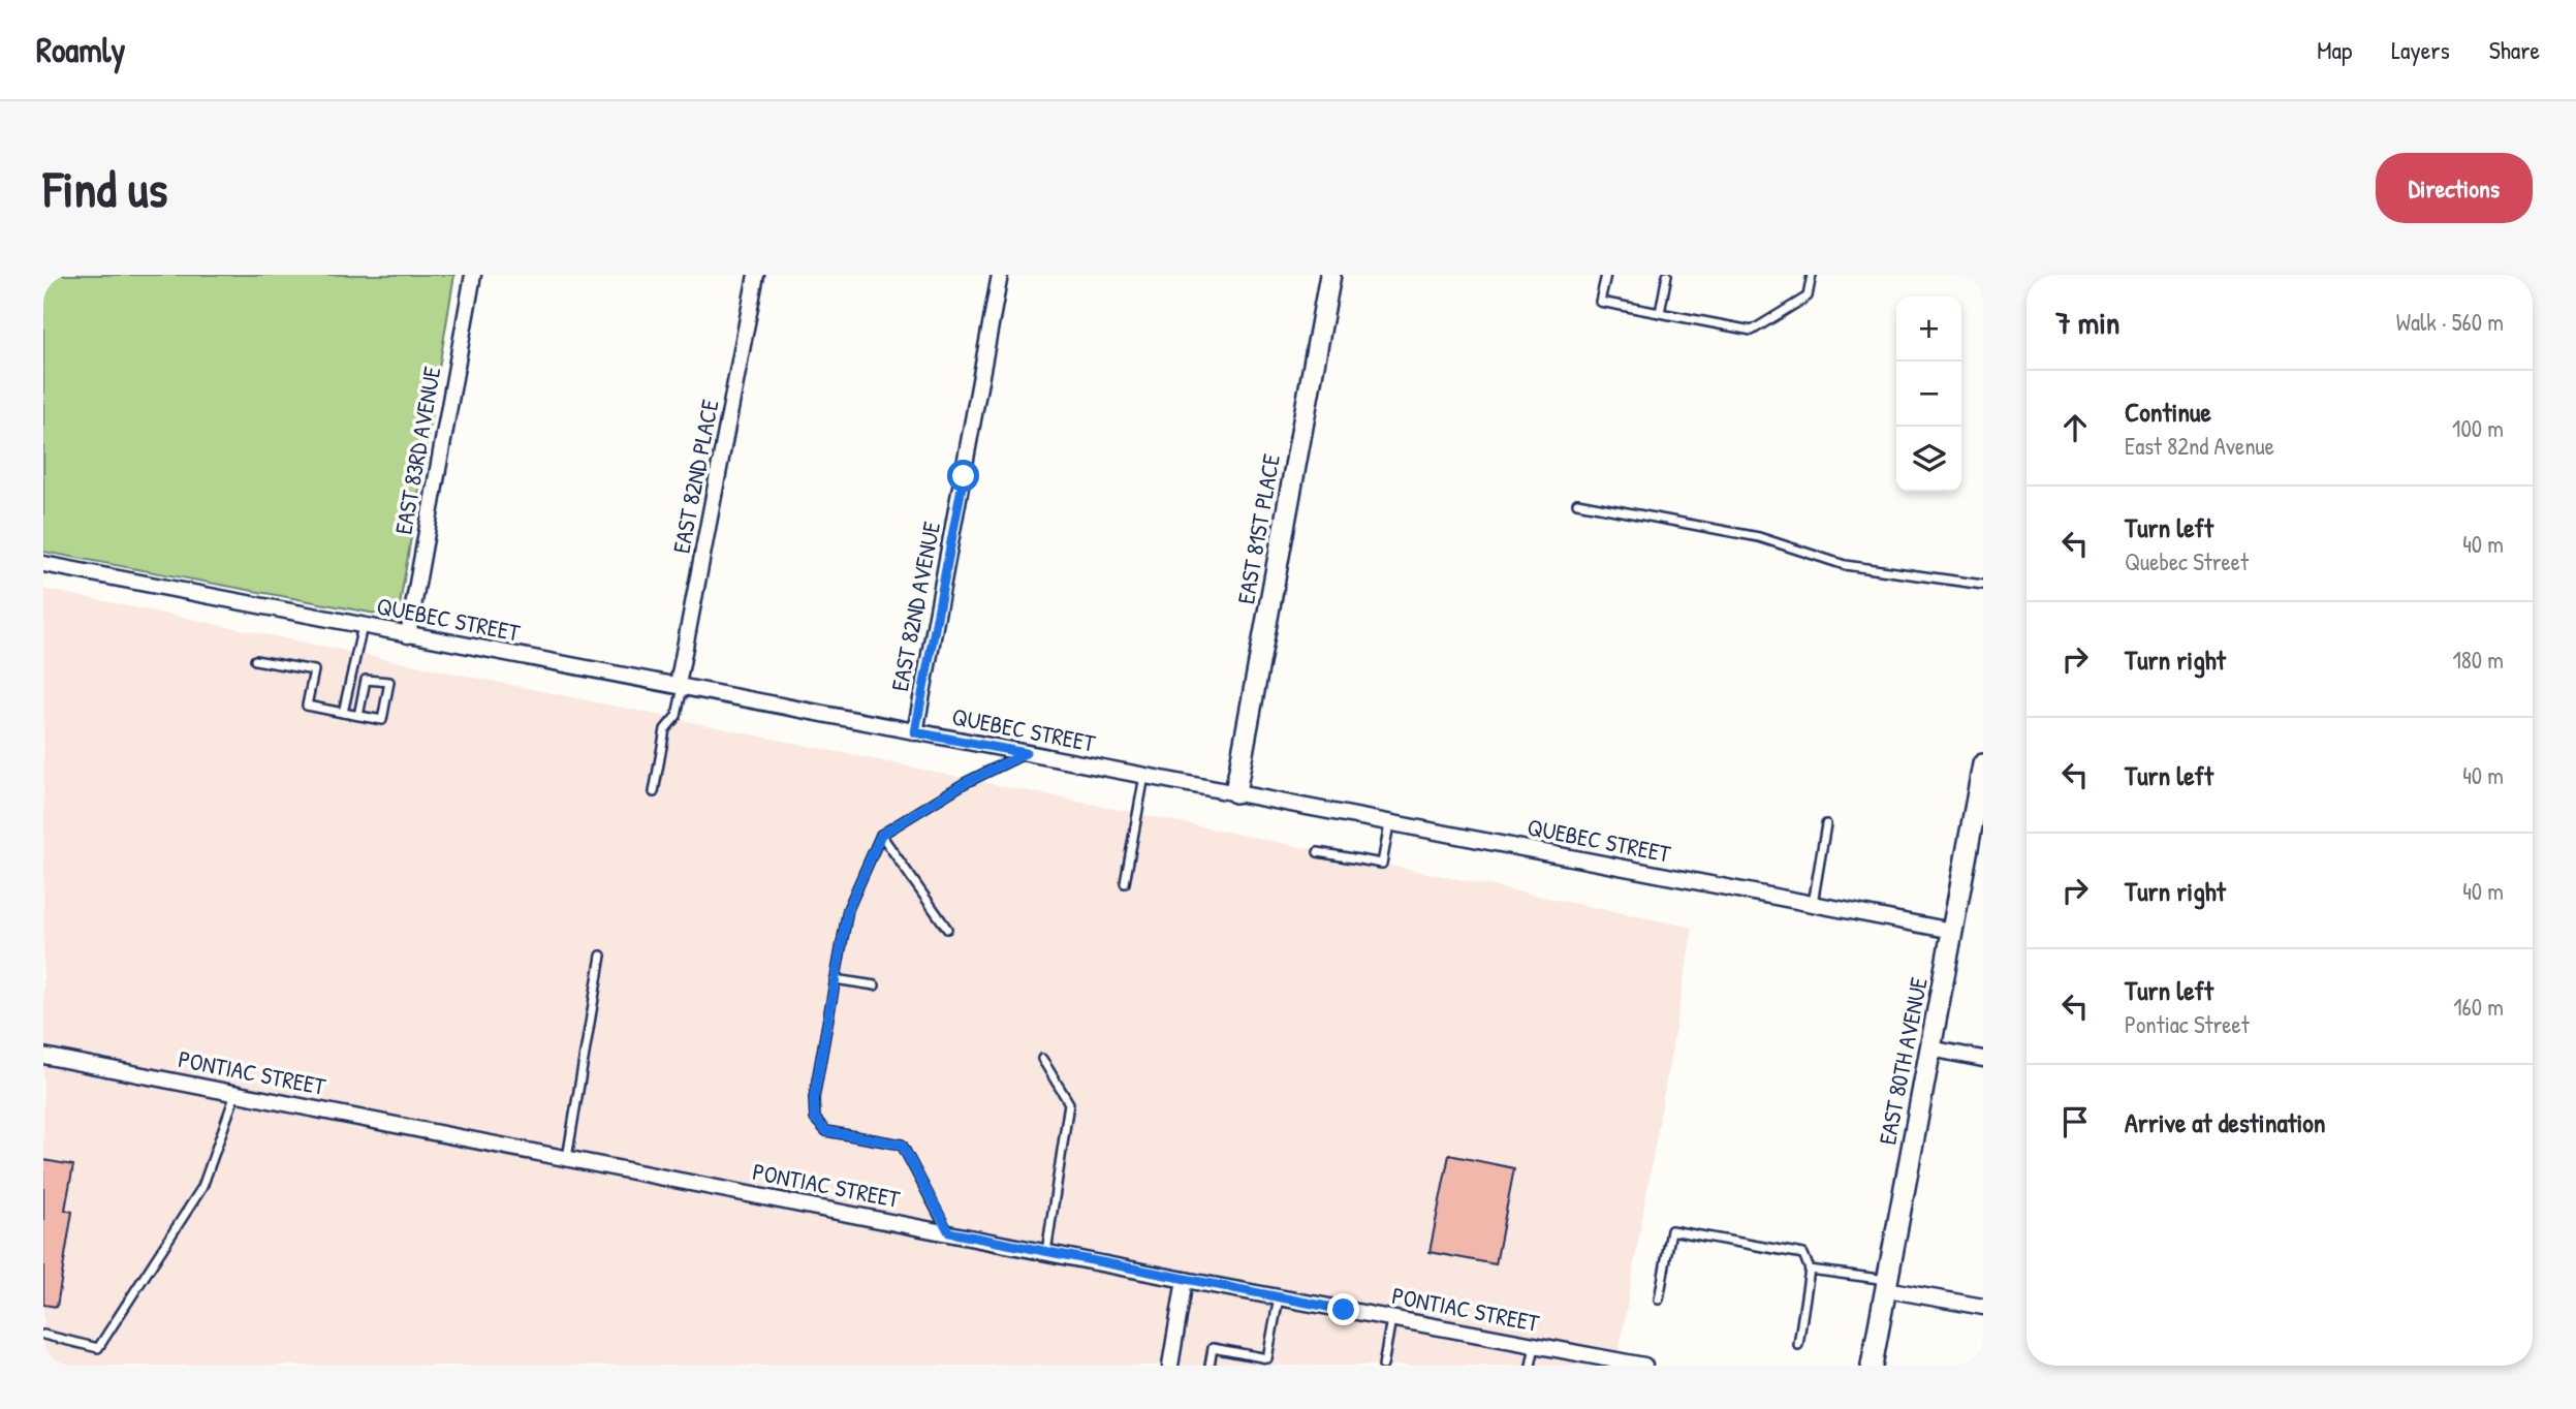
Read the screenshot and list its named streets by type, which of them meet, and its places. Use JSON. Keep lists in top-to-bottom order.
{
  "streets": {
    "street": [
      "EAST 83RD AVENUE",
      "EAST 82ND PLACE",
      "EAST 81ST PLACE",
      "EAST 82ND AVENUE",
      "QUEBEC STREET",
      "EAST 80TH AVENUE",
      "PONTIAC STREET"
    ]
  },
  "crossings": [
    ["EAST 83RD AVENUE", "QUEBEC STREET"],
    ["EAST 82ND PLACE", "QUEBEC STREET"],
    ["EAST 81ST PLACE", "QUEBEC STREET"],
    ["EAST 82ND AVENUE", "QUEBEC STREET"],
    ["QUEBEC STREET", "EAST 80TH AVENUE"]
  ],
  "page": {
    "header": "Roamly",
    "nav": ["Map", "Layers", "Share"],
    "buttons": "Directions",
    "title": "Find us",
    "heading": ["7 min", "Walk · 560 m"],
    "map_buttons": ["+", "−"],
    "list": [
      ["Continue", "East 82nd Avenue", "100 m"],
      ["Turn left", "Quebec Street", "40 m"],
      ["Turn right", "180 m"],
      ["Turn left", "40 m"],
      ["Turn right", "40 m"],
      ["Turn left", "Pontiac Street", "160 m"],
      "Arrive at destination"
    ]
  }
}
